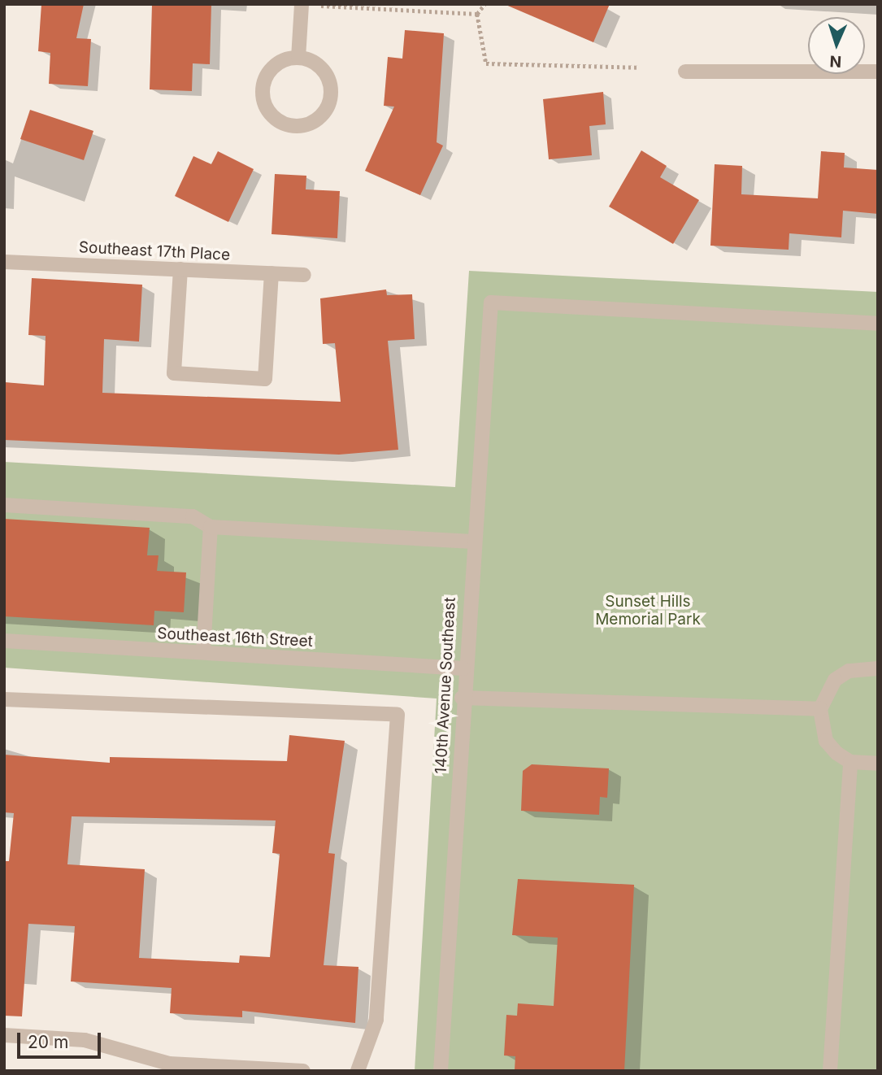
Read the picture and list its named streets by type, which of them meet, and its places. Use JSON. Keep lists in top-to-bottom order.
{
  "streets": {
    "street": ["Southeast 17th Place", "Southeast 16th Street", "140th Avenue Southeast"]
  },
  "crossings": [
    ["Southeast 16th Street", "140th Avenue Southeast"]
  ],
  "parks": ["Sunset Hills Memorial Park"],
  "scale_bar": "20 m",
  "north": "bottom"
}
